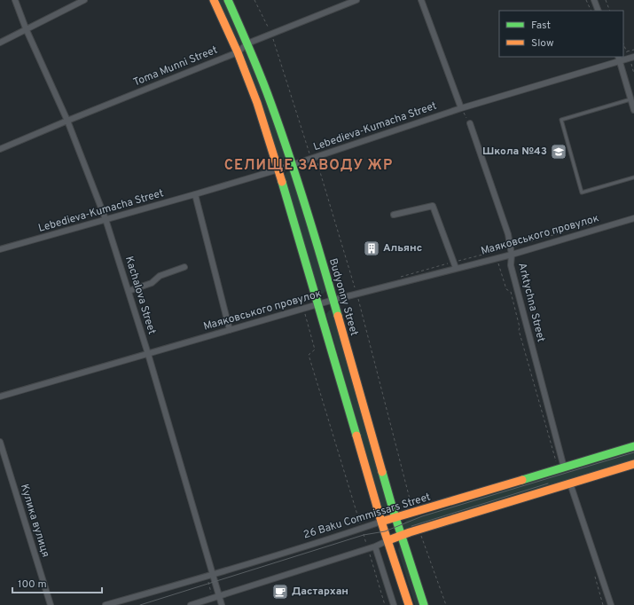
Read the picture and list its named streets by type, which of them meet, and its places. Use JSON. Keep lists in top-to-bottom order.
{
  "streets": {
    "main road": ["Budyonny Street", "26 Baku Commissars Street"],
    "street": [
      "Toma Munni Street",
      "Lebedieva-Kumacha Street",
      "Маяковського провулок",
      "Kachalova Street",
      "Arktychna Street",
      "Кулика вулиця"
    ]
  },
  "crossings": [
    ["Toma Munni Street", "Kachalova Street"],
    ["Toma Munni Street", "Budyonny Street"],
    ["Lebedieva-Kumacha Street", "Kachalova Street"],
    ["Lebedieva-Kumacha Street", "Budyonny Street"],
    ["Маяковського провулок", "Kachalova Street"],
    ["Маяковського провулок", "Budyonny Street"],
    ["Маяковського провулок", "Arktychna Street"],
    ["Kachalova Street", "26 Baku Commissars Street"],
    ["Budyonny Street", "26 Baku Commissars Street"],
    ["Arktychna Street", "26 Baku Commissars Street"]
  ],
  "districts": ["СЕЛИЩЕ ЗАВОДУ ЖР"],
  "places": {
    "school or university": ["Школа №43"],
    "building": ["Альянс"],
    "cafe": ["Дастархан"]
  },
  "legend": ["Fast", "Slow"],
  "scale_bar": "100 m"
}
